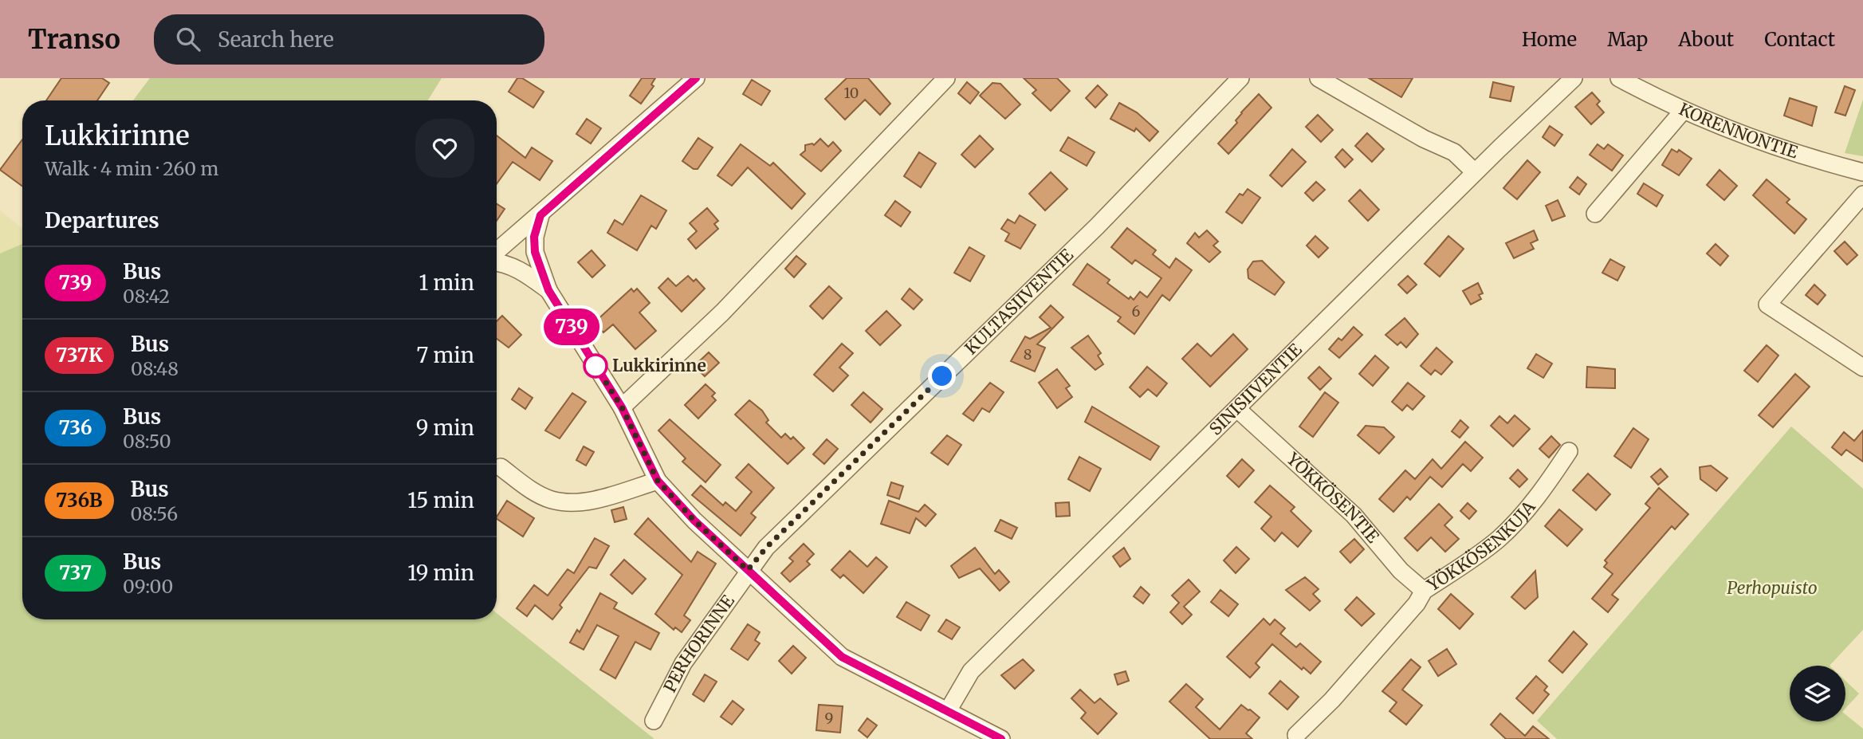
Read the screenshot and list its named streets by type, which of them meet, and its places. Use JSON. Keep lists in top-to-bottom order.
{
  "streets": {
    "street": [
      "KORENNONTIE",
      "KULTASIIVENTIE",
      "SINISIIVENTIE",
      "YÖKKÖSENTIE",
      "YÖKKÖSENKUJA",
      "PERHORINNE"
    ]
  },
  "crossings": [
    ["KULTASIIVENTIE", "PERHORINNE"],
    ["SINISIIVENTIE", "YÖKKÖSENTIE"],
    ["YÖKKÖSENTIE", "YÖKKÖSENKUJA"]
  ],
  "parks": ["Perhopuisto"],
  "places": ["Lukkirinne"],
  "lines": ["bus line 739"],
  "house_numbers": [
    "10",
    "6",
    "8",
    "9"
  ],
  "page": {
    "header": "Transo",
    "search": "Search here",
    "nav": [
      "Home",
      "Map",
      "About",
      "Contact"
    ],
    "on_map": "739",
    "heading": [
      ["Lukkirinne", "Walk · 4 min · 260 m"],
      "Departures"
    ],
    "list": [
      {
        "mark": "739",
        "name": "Bus",
        "note": "08:42",
        "value": "1 min"
      },
      {
        "mark": "737K",
        "name": "Bus",
        "note": "08:48",
        "value": "7 min"
      },
      {
        "mark": "736",
        "name": "Bus",
        "note": "08:50",
        "value": "9 min"
      },
      {
        "mark": "736B",
        "name": "Bus",
        "note": "08:56",
        "value": "15 min"
      },
      {
        "mark": "737",
        "name": "Bus",
        "note": "09:00",
        "value": "19 min"
      }
    ]
  }
}
